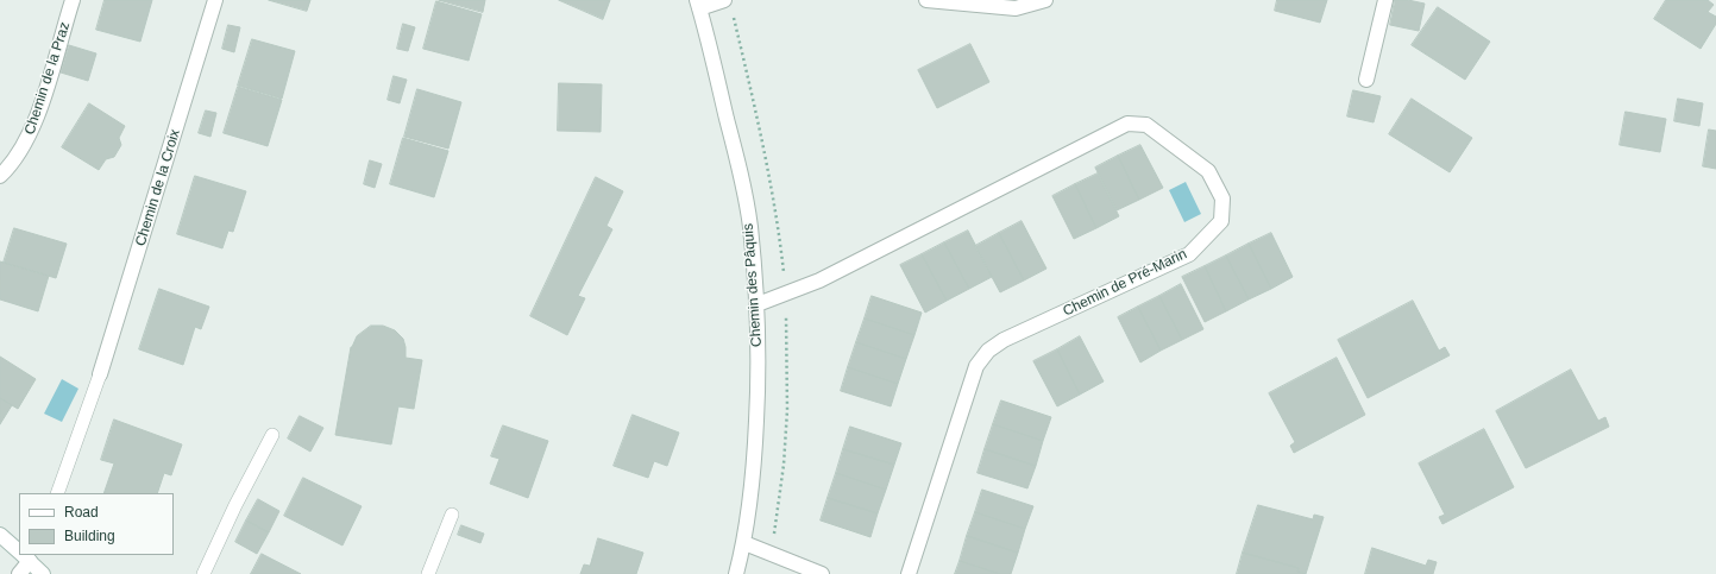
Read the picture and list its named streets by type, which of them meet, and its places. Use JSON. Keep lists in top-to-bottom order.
{
  "streets": {
    "street": [
      "Chemin de la Praz",
      "Chemin de la Croix",
      "Chemin de Pré-Marin",
      "Chemin des Pâquis"
    ]
  },
  "crossings": [
    ["Chemin de Pré-Marin", "Chemin des Pâquis"]
  ],
  "legend": ["Road", "Building"]
}
